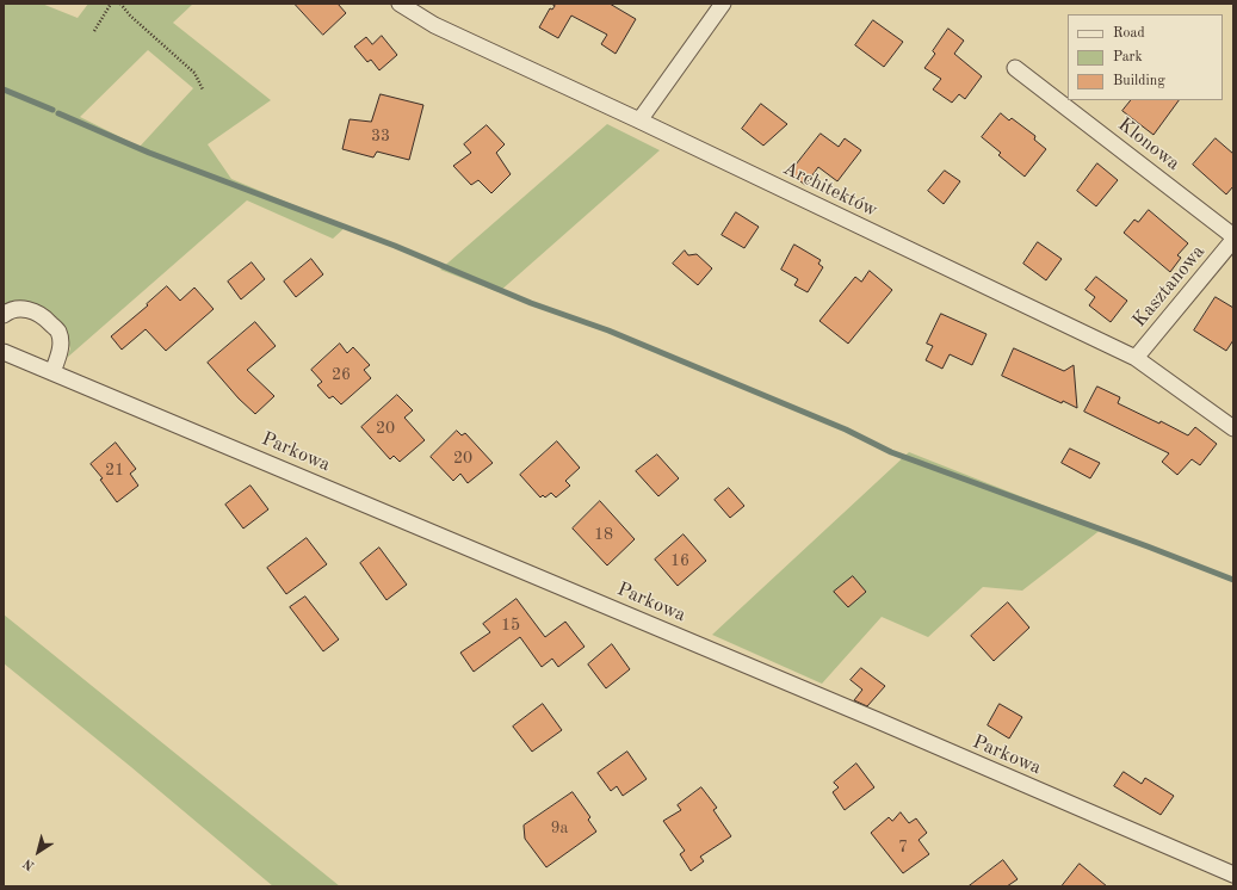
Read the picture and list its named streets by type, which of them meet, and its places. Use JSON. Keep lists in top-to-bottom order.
{
  "streets": {
    "street": [
      "Klonowa",
      "Architektów",
      "Kasztanowa",
      "Parkowa"
    ]
  },
  "crossings": [
    ["Klonowa", "Kasztanowa"],
    ["Architektów", "Kasztanowa"]
  ],
  "house_numbers": [
    "33",
    "26",
    "20",
    "20",
    "21",
    "18",
    "16",
    "15",
    "9a",
    "7"
  ],
  "legend": ["Road", "Park", "Building"],
  "north": "bottom left"
}
